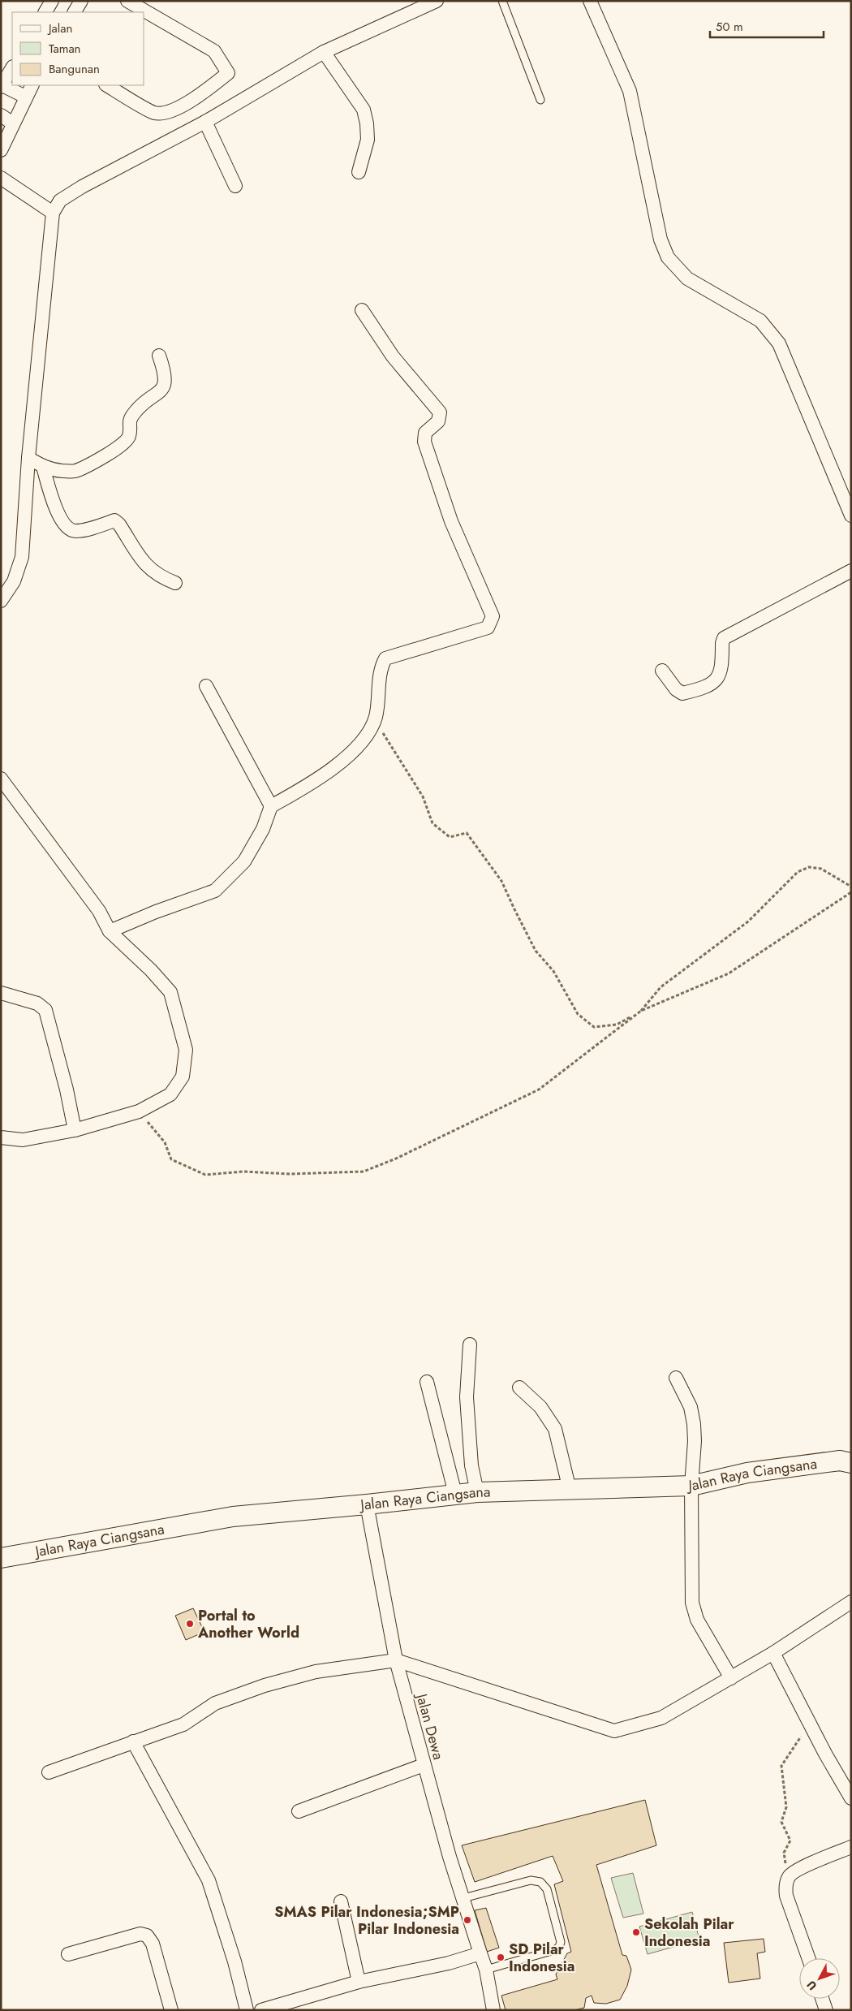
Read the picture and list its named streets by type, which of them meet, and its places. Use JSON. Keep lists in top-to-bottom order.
{
  "streets": {
    "main road": ["Jalan Raya Ciangsana"],
    "street": ["Jalan Dewa"]
  },
  "crossings": [
    ["Jalan Raya Ciangsana", "Jalan Dewa"]
  ],
  "places": [
    "Portal to Another World",
    "SMAS Pilar Indonesia;SMP Pilar Indonesia",
    "Sekolah Pilar Indonesia",
    "SD Pilar Indonesia"
  ],
  "legend": ["Jalan", "Taman", "Bangunan"],
  "scale_bar": "50 m",
  "north": "bottom left"
}
